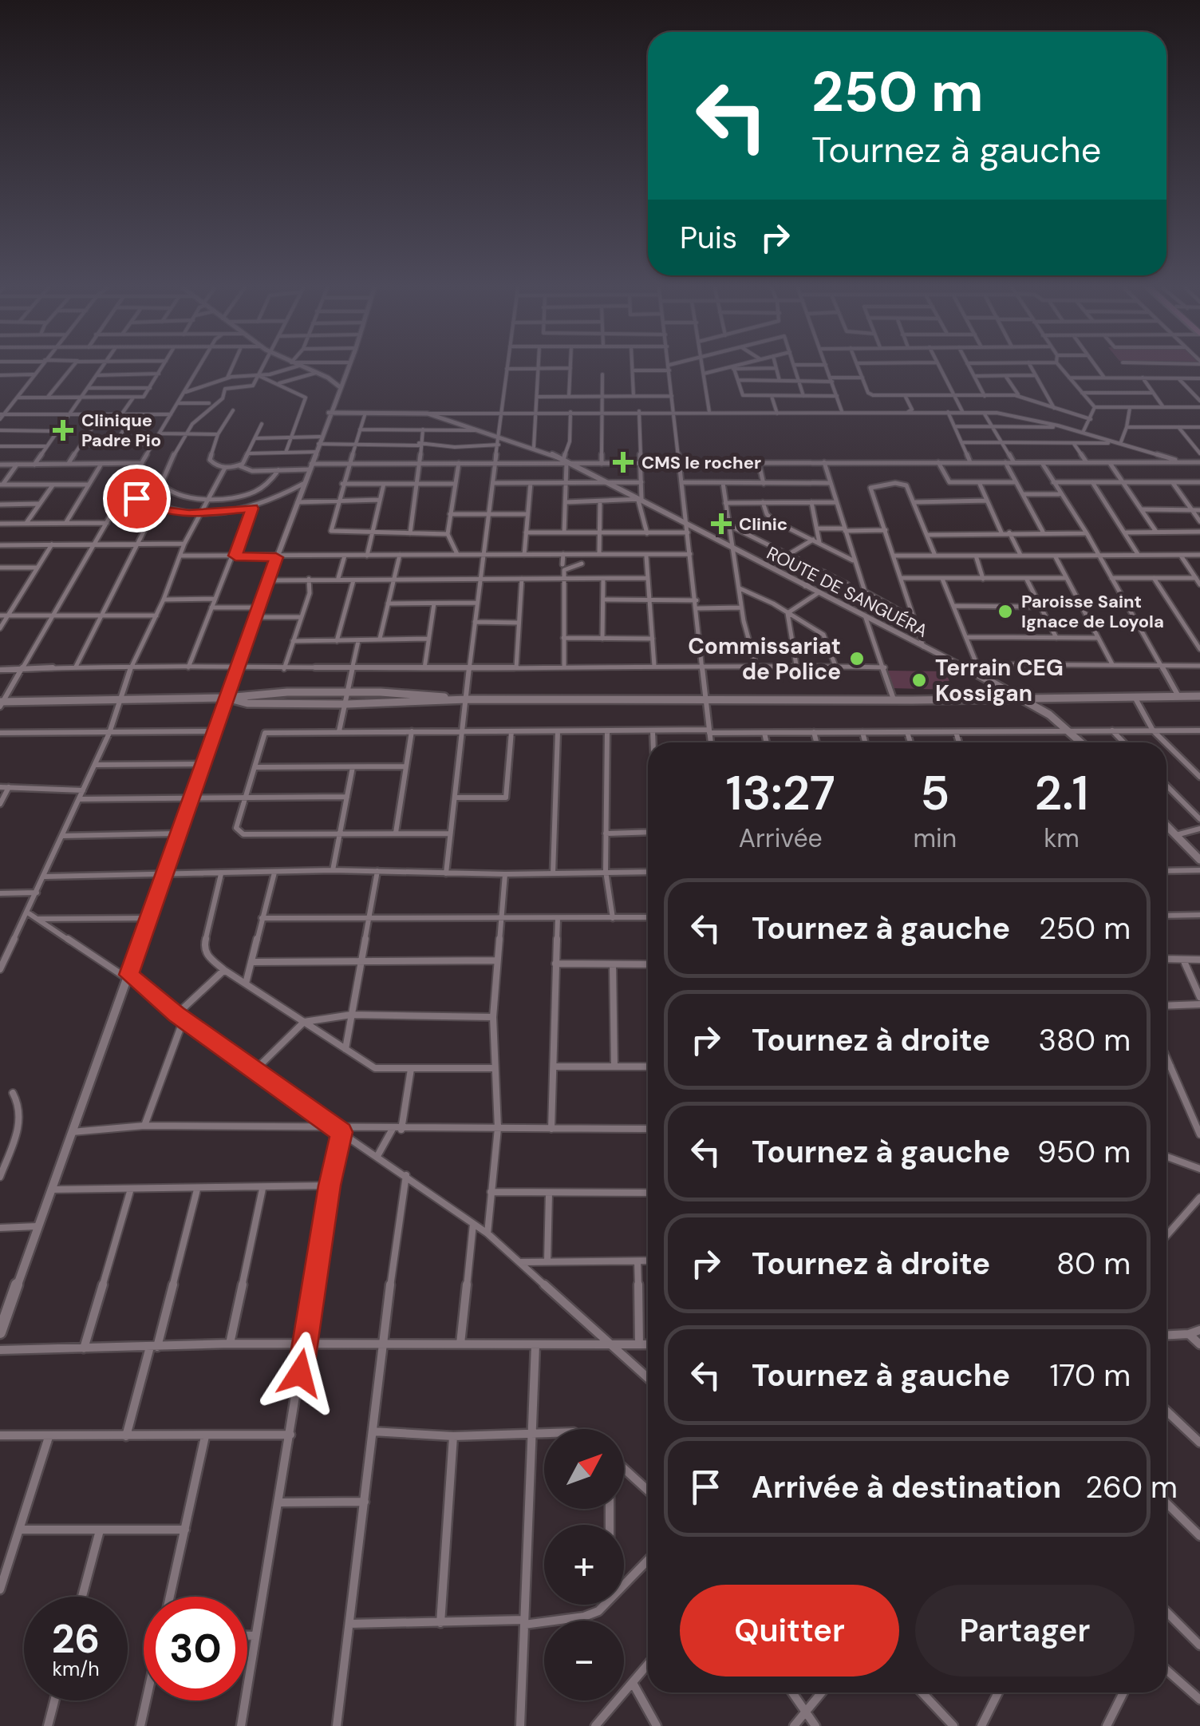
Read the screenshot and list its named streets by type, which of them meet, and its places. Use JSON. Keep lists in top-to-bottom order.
{
  "streets": {
    "street": ["ROUTE DE SANGUÉRA"]
  },
  "places": {
    "health": ["Clinique Padre Pio", "CMS le rocher", "Clinic"],
    "other": ["Paroisse Saint Ignace de Loyola", "Commissariat de Police", "Terrain CEG Kossigan"]
  },
  "north": "top right",
  "page": {
    "turn": ["250 m", "Tournez à gauche"],
    "then": "Puis",
    "eta": [
      "13:27",
      "Arrivée",
      "5",
      "min",
      "2.1",
      "km"
    ],
    "list": [
      {
        "name": "Tournez à gauche",
        "value": "250 m"
      },
      {
        "name": "Tournez à droite",
        "value": "380 m"
      },
      {
        "name": "Tournez à gauche",
        "value": "950 m"
      },
      {
        "name": "Tournez à droite",
        "value": "80 m"
      },
      {
        "name": "Tournez à gauche",
        "value": "170 m"
      },
      {
        "name": "Arrivée à destination",
        "value": "260 m"
      }
    ],
    "map_buttons": ["+", "−"],
    "buttons": ["Quitter", "Partager"],
    "speed": "26 km/h",
    "limit": "30"
  }
}
